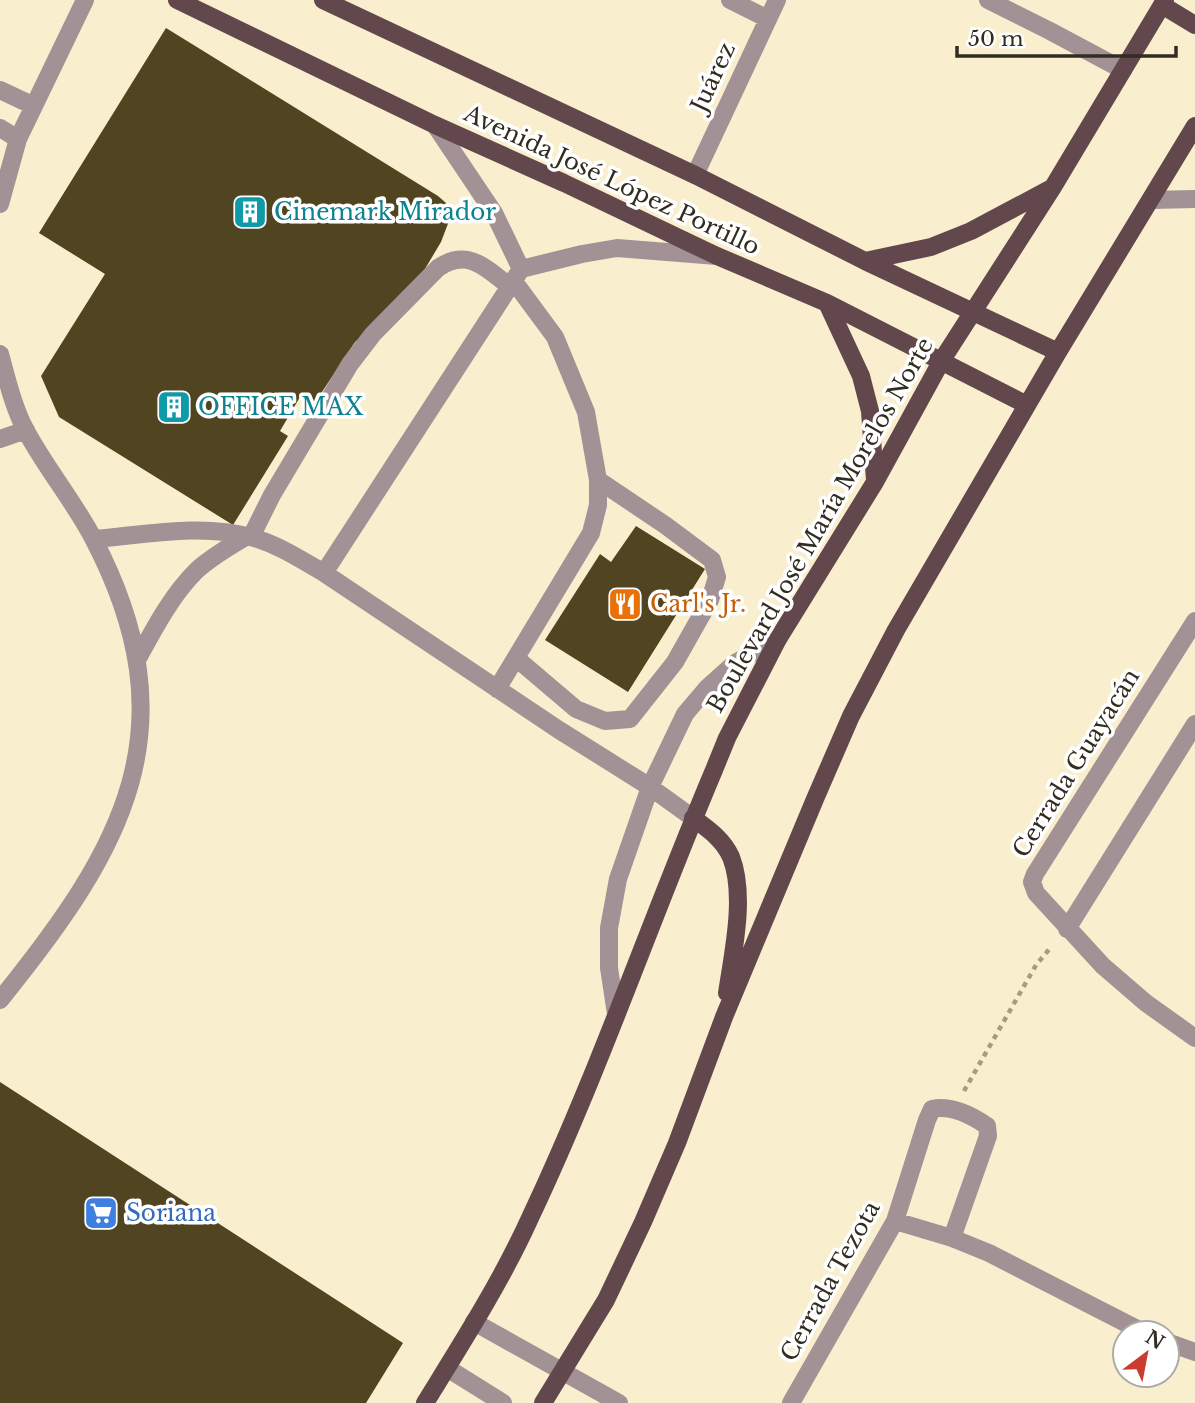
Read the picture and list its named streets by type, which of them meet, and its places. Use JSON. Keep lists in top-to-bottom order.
{
  "streets": {
    "main road": ["Avenida José López Portillo", "Boulevard José María Morelos Norte"],
    "street": ["Juárez", "Cerrada Guayacán", "Cerrada Tezota"]
  },
  "crossings": [
    ["Juárez", "Avenida José López Portillo"],
    ["Avenida José López Portillo", "Boulevard José María Morelos Norte"]
  ],
  "places": {
    "building": ["Cinemark Mirador", "OFFICE MAX"],
    "restaurant": ["Carl's Jr."],
    "supermarket": ["Soriana"]
  },
  "scale_bar": "50 m",
  "north": "top right"
}
